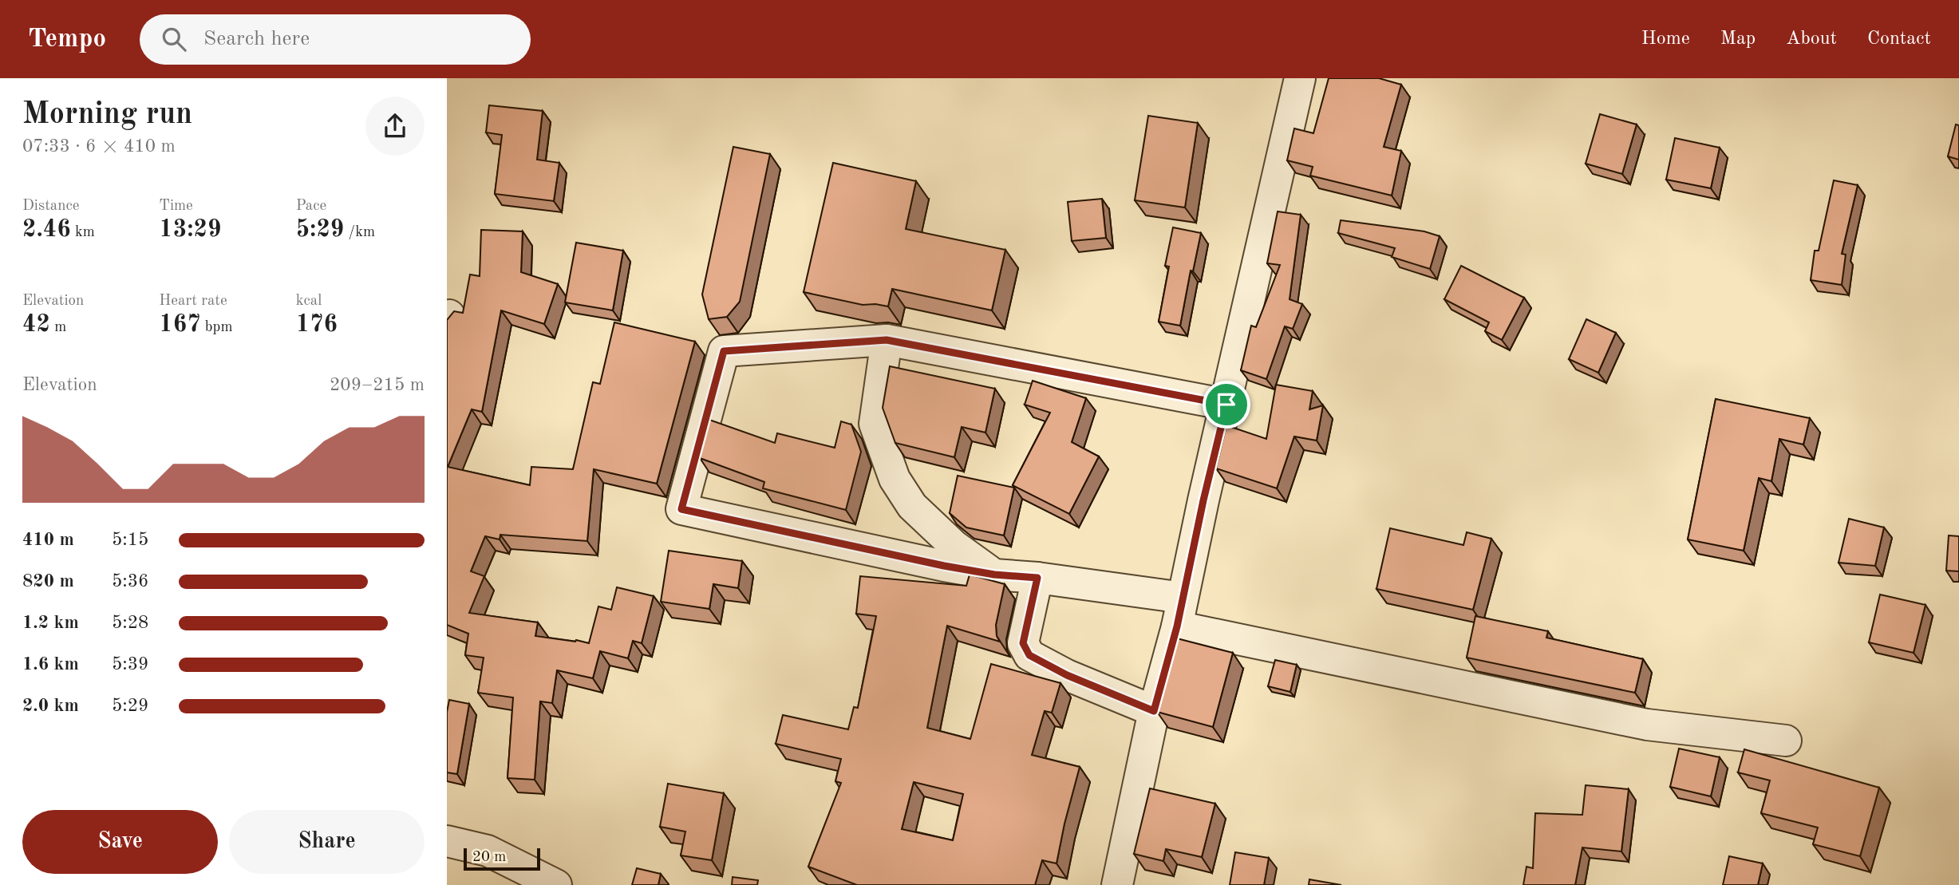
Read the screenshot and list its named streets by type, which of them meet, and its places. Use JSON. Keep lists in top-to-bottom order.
{
  "scale_bar": "20 m",
  "page": {
    "header": "Tempo",
    "search": "Search here",
    "nav": [
      "Home",
      "Map",
      "About",
      "Contact"
    ],
    "heading": ["Morning run", "07:33 · 6 × 410 m"],
    "stats": [
      ["Distance", "2.46 km"],
      ["Time", "13:29"],
      ["Pace", "5:29 /km"],
      ["Elevation", "42 m"],
      ["Heart rate", "167 bpm"],
      ["kcal", "176"]
    ],
    "chart": ["Elevation", "209–215 m"],
    "list": [
      {
        "name": "410 m",
        "note": "5:15"
      },
      {
        "name": "820 m",
        "note": "5:36"
      },
      {
        "name": "1.2 km",
        "note": "5:28"
      },
      {
        "name": "1.6 km",
        "note": "5:39"
      },
      {
        "name": "2.0 km",
        "note": "5:29"
      }
    ],
    "buttons": ["Save", "Share"],
    "scale": "20 m"
  }
}
